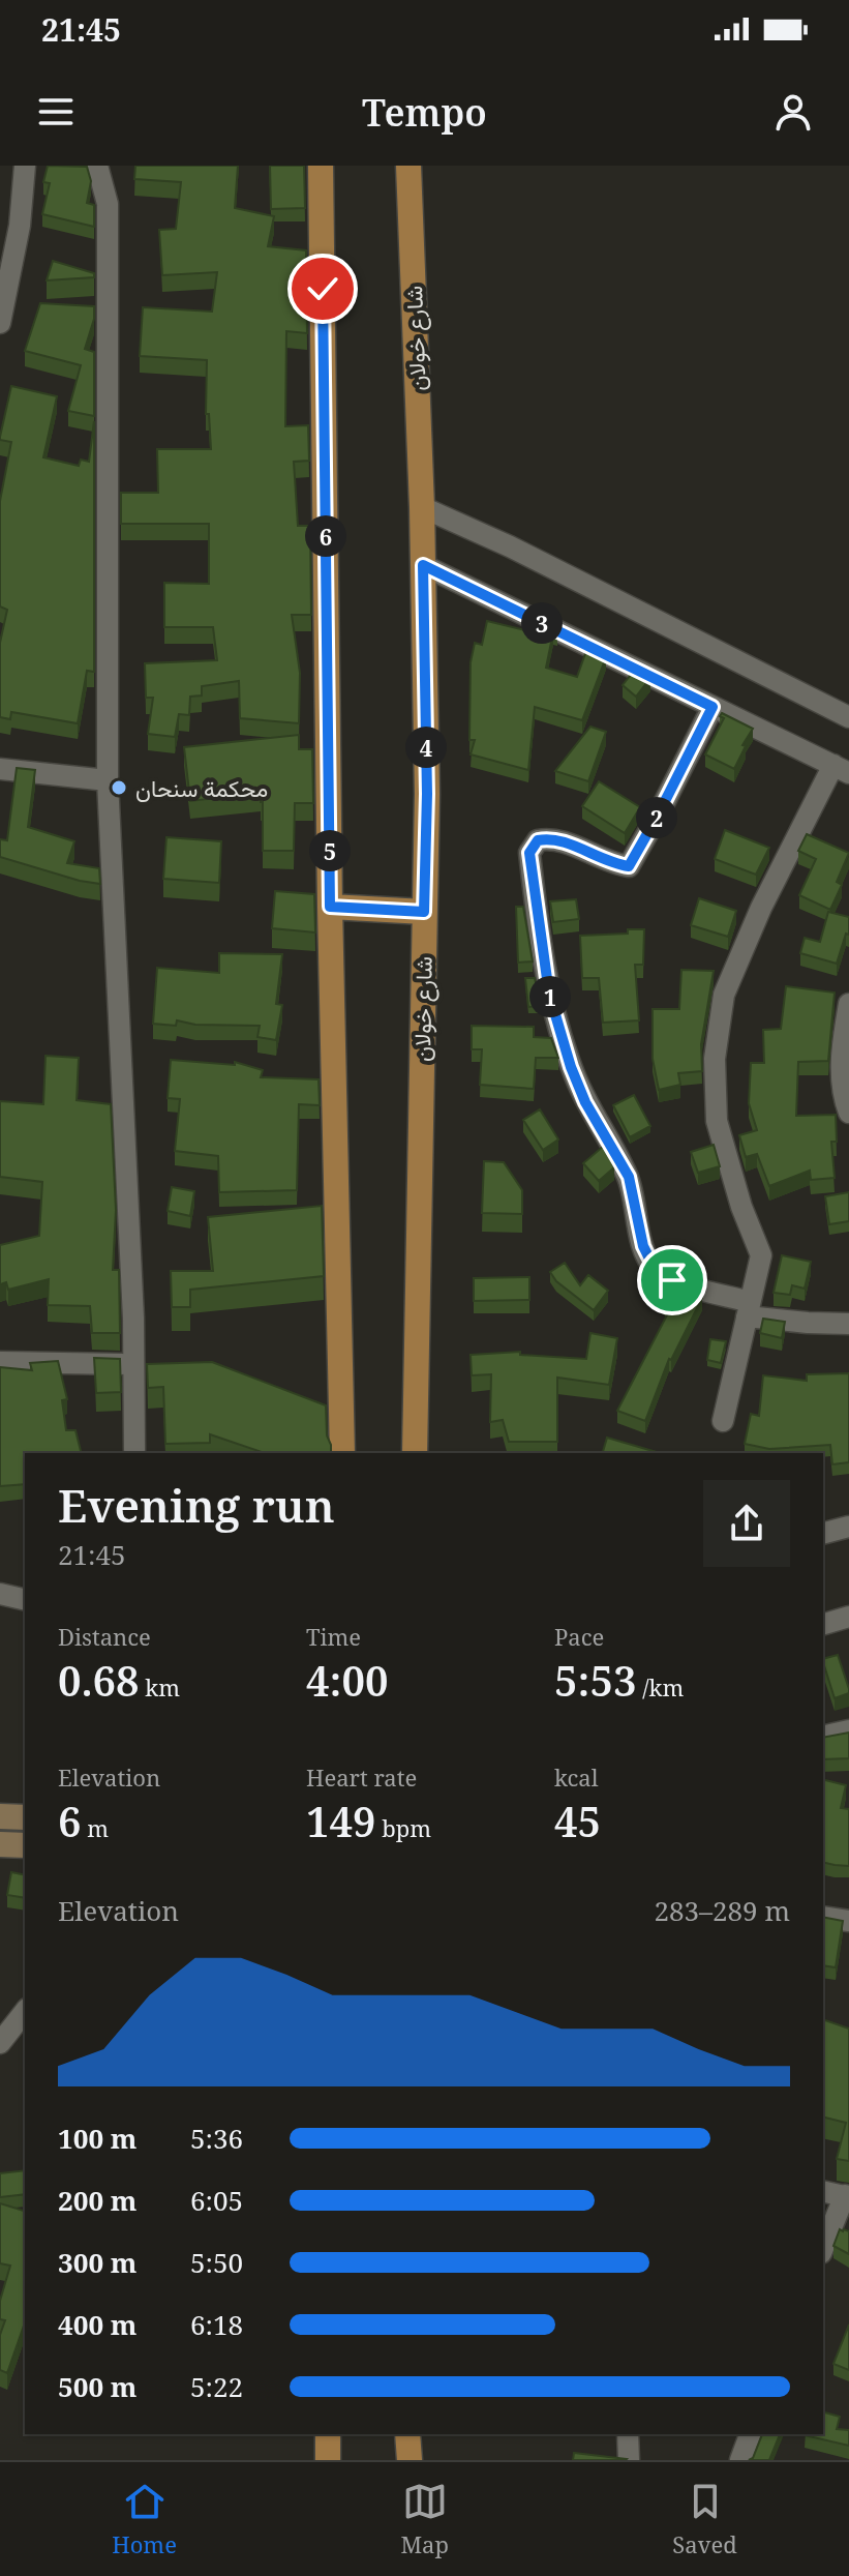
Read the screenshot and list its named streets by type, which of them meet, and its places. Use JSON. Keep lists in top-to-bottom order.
{
  "streets": {
    "main road": ["شارع خولان"]
  },
  "places": ["محكمة سنحان"],
  "page": {
    "status": "21:45",
    "header": "Tempo",
    "pins": [
      "6",
      "3",
      "4",
      "2",
      "5",
      "1"
    ],
    "heading": ["Evening run", "21:45"],
    "stats": [
      ["Distance", "0.68 km"],
      ["Time", "4:00"],
      ["Pace", "5:53 /km"],
      ["Elevation", "6 m"],
      ["Heart rate", "149 bpm"],
      ["kcal", "45"]
    ],
    "chart": ["Elevation", "283–289 m"],
    "list": [
      {
        "name": "100 m",
        "note": "5:36"
      },
      {
        "name": "200 m",
        "note": "6:05"
      },
      {
        "name": "300 m",
        "note": "5:50"
      },
      {
        "name": "400 m",
        "note": "6:18"
      },
      {
        "name": "500 m",
        "note": "5:22"
      }
    ],
    "tabs": ["Home", "Map", "Saved"]
  }
}
